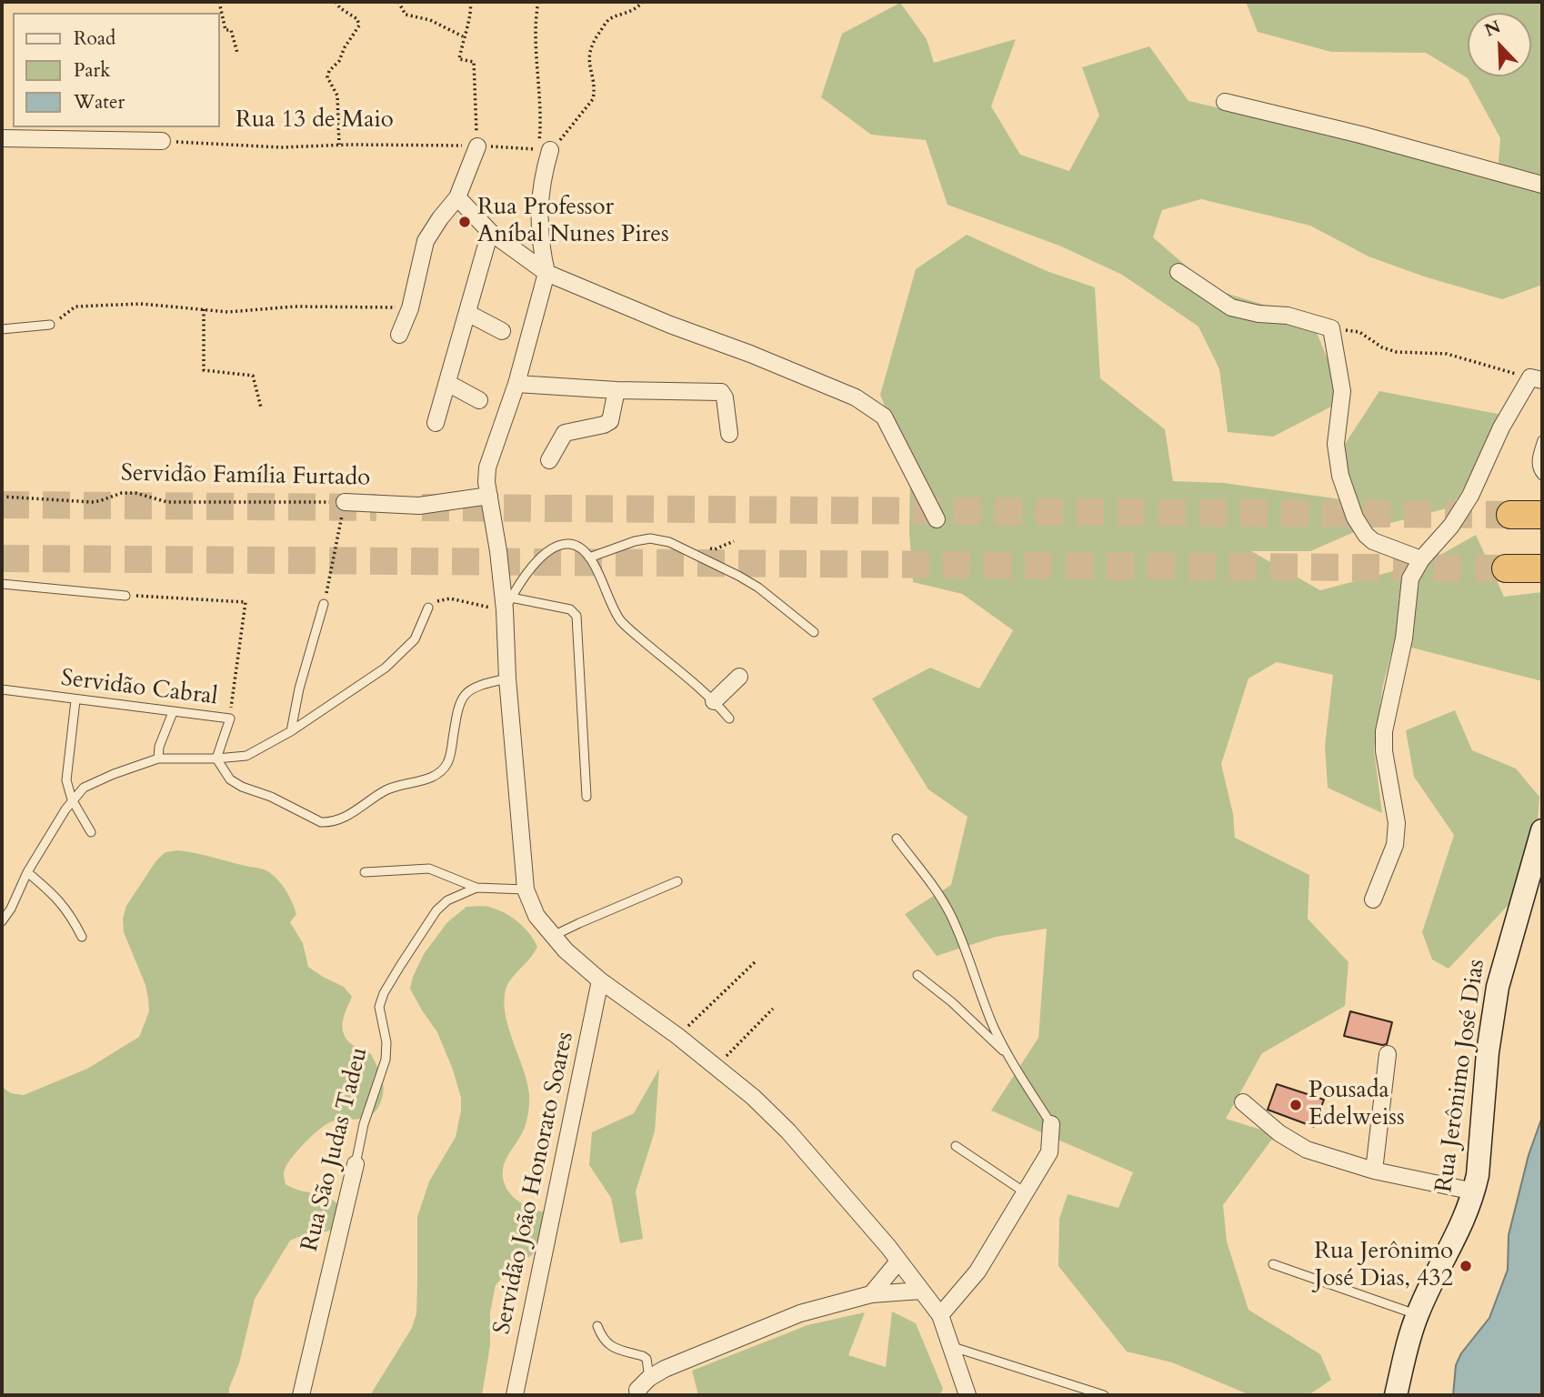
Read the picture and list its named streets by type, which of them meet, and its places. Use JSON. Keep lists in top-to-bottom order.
{
  "streets": {
    "main road": ["Rua Jerônimo José Dias"],
    "street": ["Servidão Família Furtado", "Rua São Judas Tadeu", "Servidão João Honorato Soares"],
    "lane": ["Servidão Cabral"],
    "path": ["Rua 13 de Maio"]
  },
  "places": ["Rua Professor Aníbal Nunes Pires", "Pousada Edelweiss", "Rua Jerônimo José Dias, 432"],
  "legend": ["Road", "Park", "Water"],
  "north": "top left"
}
